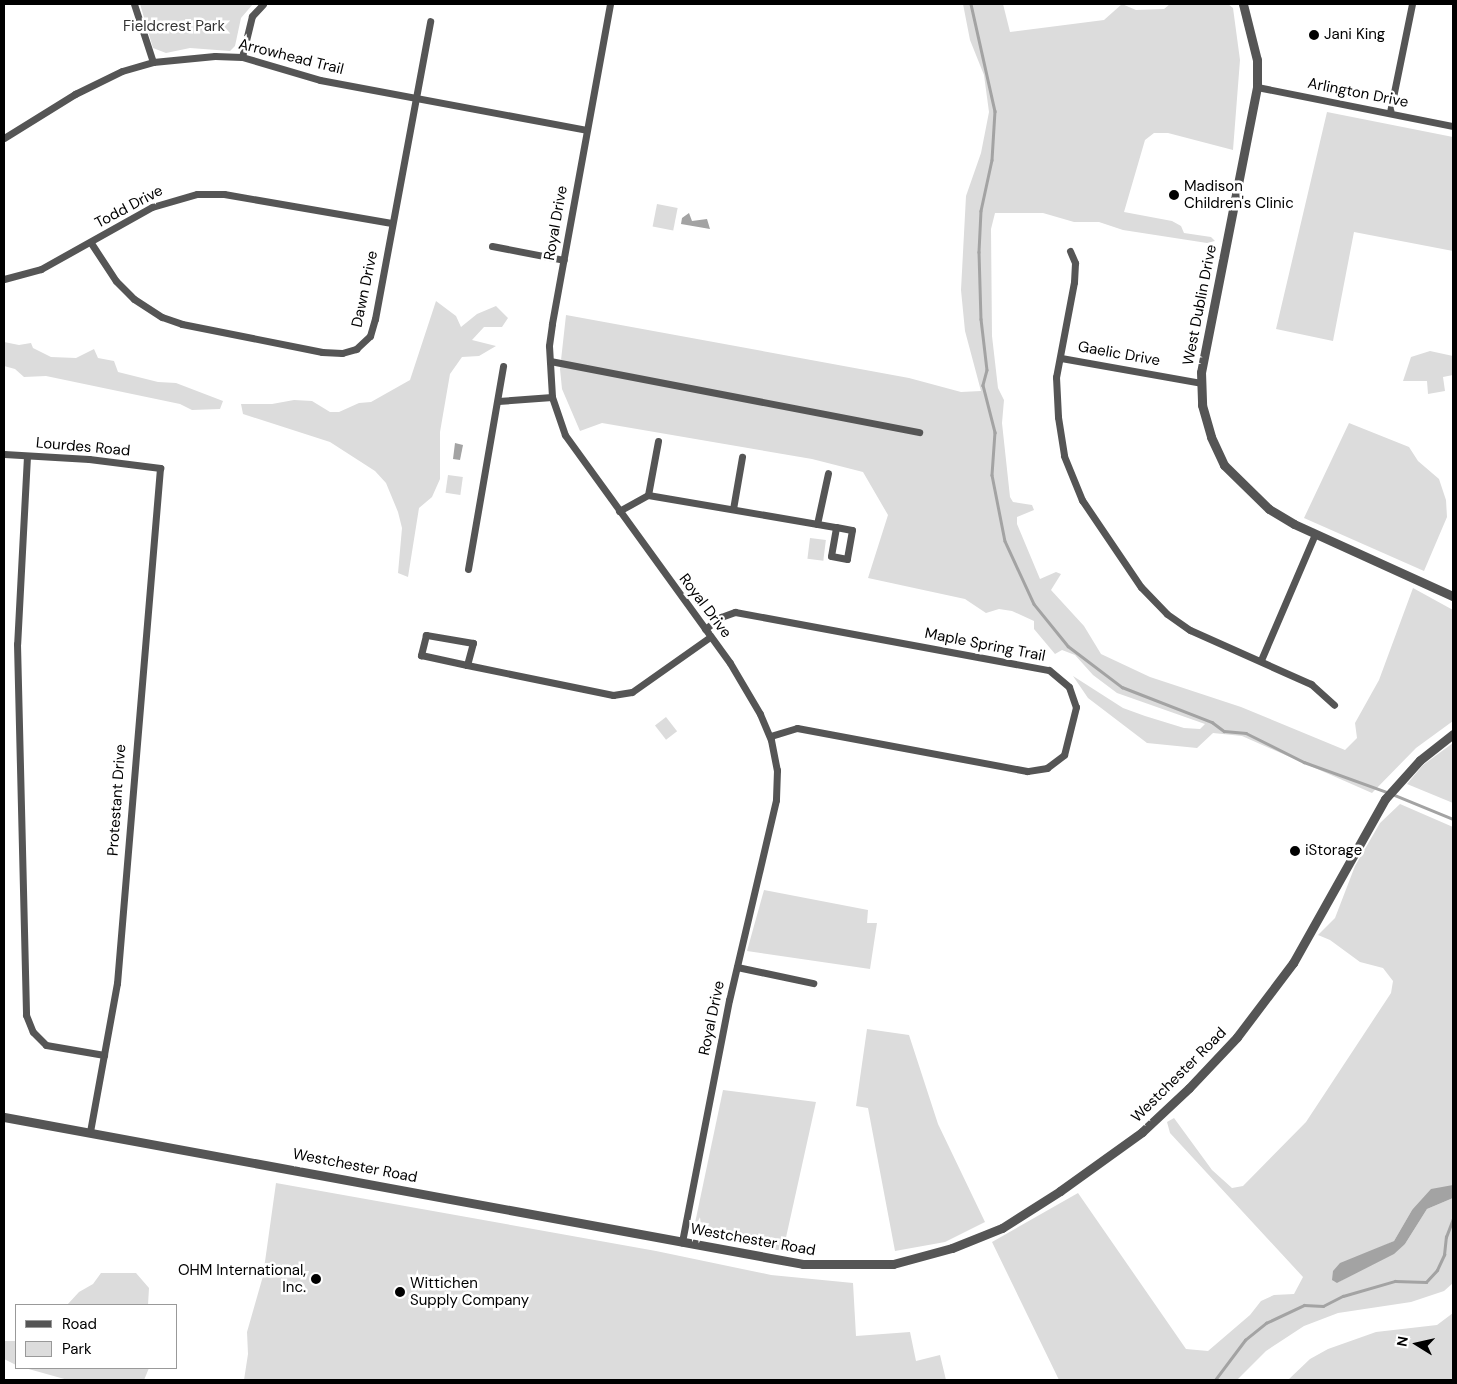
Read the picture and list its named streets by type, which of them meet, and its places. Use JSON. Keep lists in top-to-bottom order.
{
  "streets": {
    "street": [
      "Arrowhead Trail",
      "Arlington Drive",
      "Todd Drive",
      "Royal Drive",
      "Dawn Drive",
      "West Dublin Drive",
      "Gaelic Drive",
      "Lourdes Road",
      "Maple Spring Trail",
      "Protestant Drive",
      "Westchester Road"
    ]
  },
  "crossings": [
    ["Arrowhead Trail", "Royal Drive"],
    ["Arrowhead Trail", "Dawn Drive"],
    ["Arlington Drive", "West Dublin Drive"],
    ["Todd Drive", "Dawn Drive"],
    ["Royal Drive", "Maple Spring Trail"],
    ["Royal Drive", "Westchester Road"],
    ["West Dublin Drive", "Gaelic Drive"],
    ["Lourdes Road", "Protestant Drive"],
    ["Protestant Drive", "Westchester Road"]
  ],
  "parks": ["Fieldcrest Park"],
  "places": [
    "Jani King",
    "Madison Children's Clinic",
    "iStorage",
    "OHM International, Inc.",
    "Wittichen Supply Company"
  ],
  "legend": ["Road", "Park"],
  "north": "left"
}
